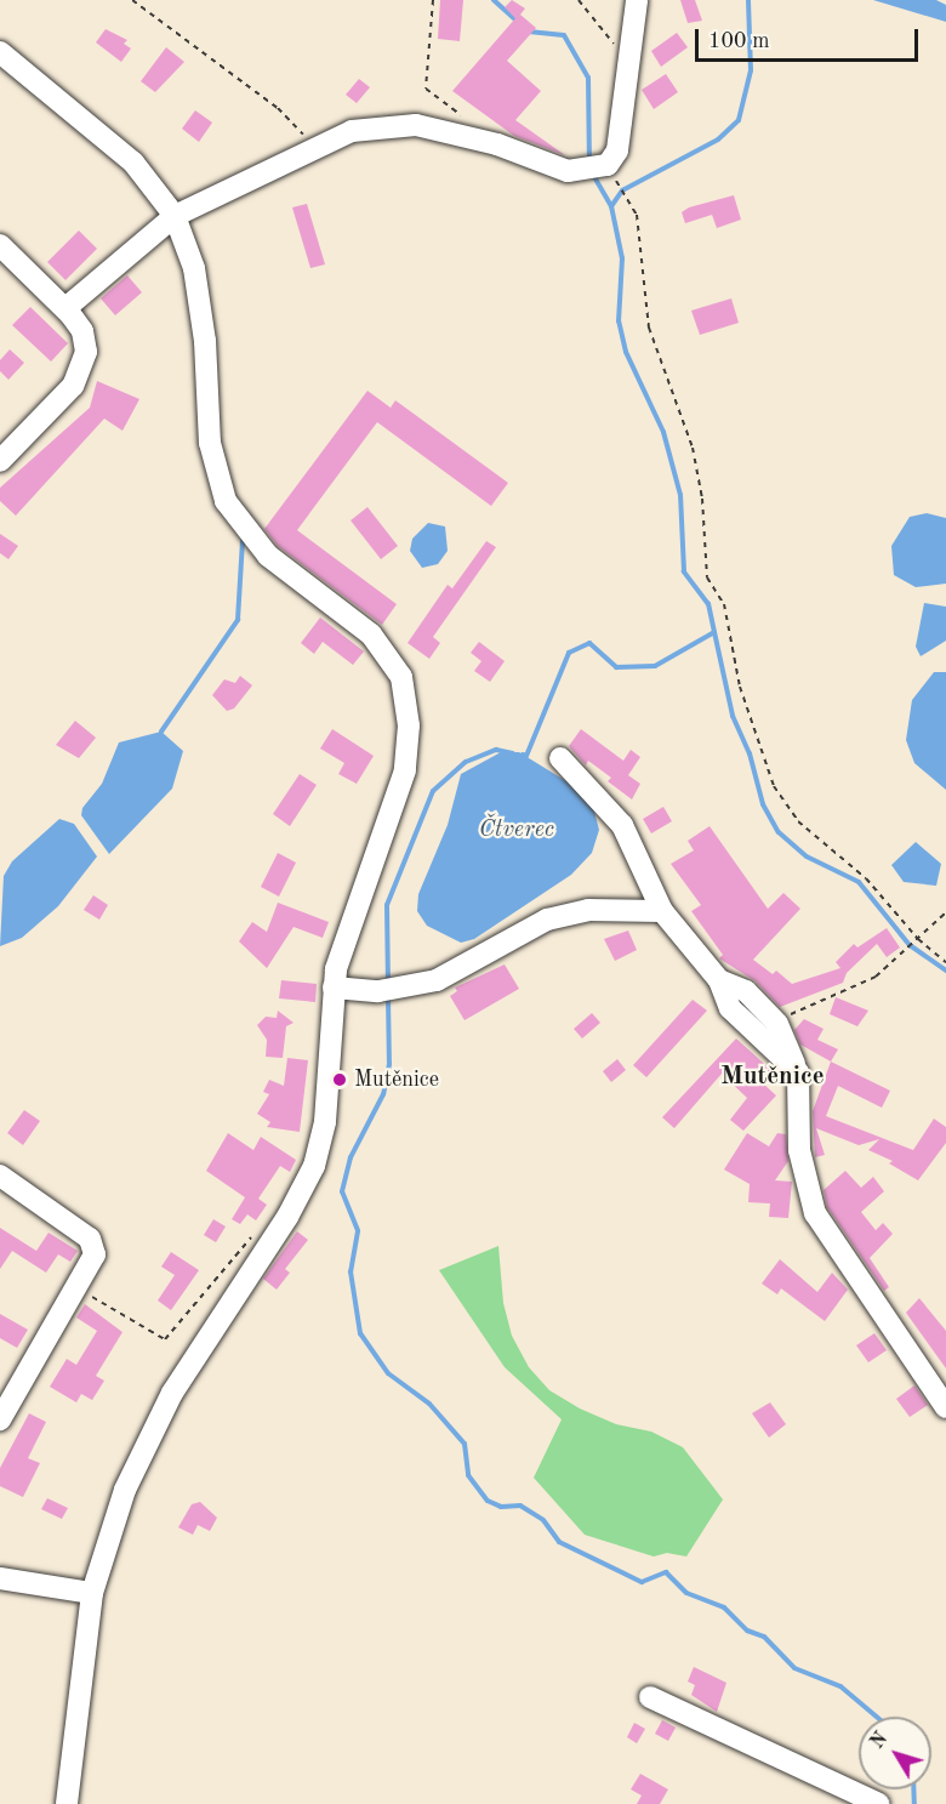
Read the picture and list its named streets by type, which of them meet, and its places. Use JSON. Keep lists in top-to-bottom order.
{
  "districts": ["Mutěnice"],
  "water": ["Čtverec"],
  "places": ["Mutěnice"],
  "scale_bar": "100 m",
  "north": "top left"
}
